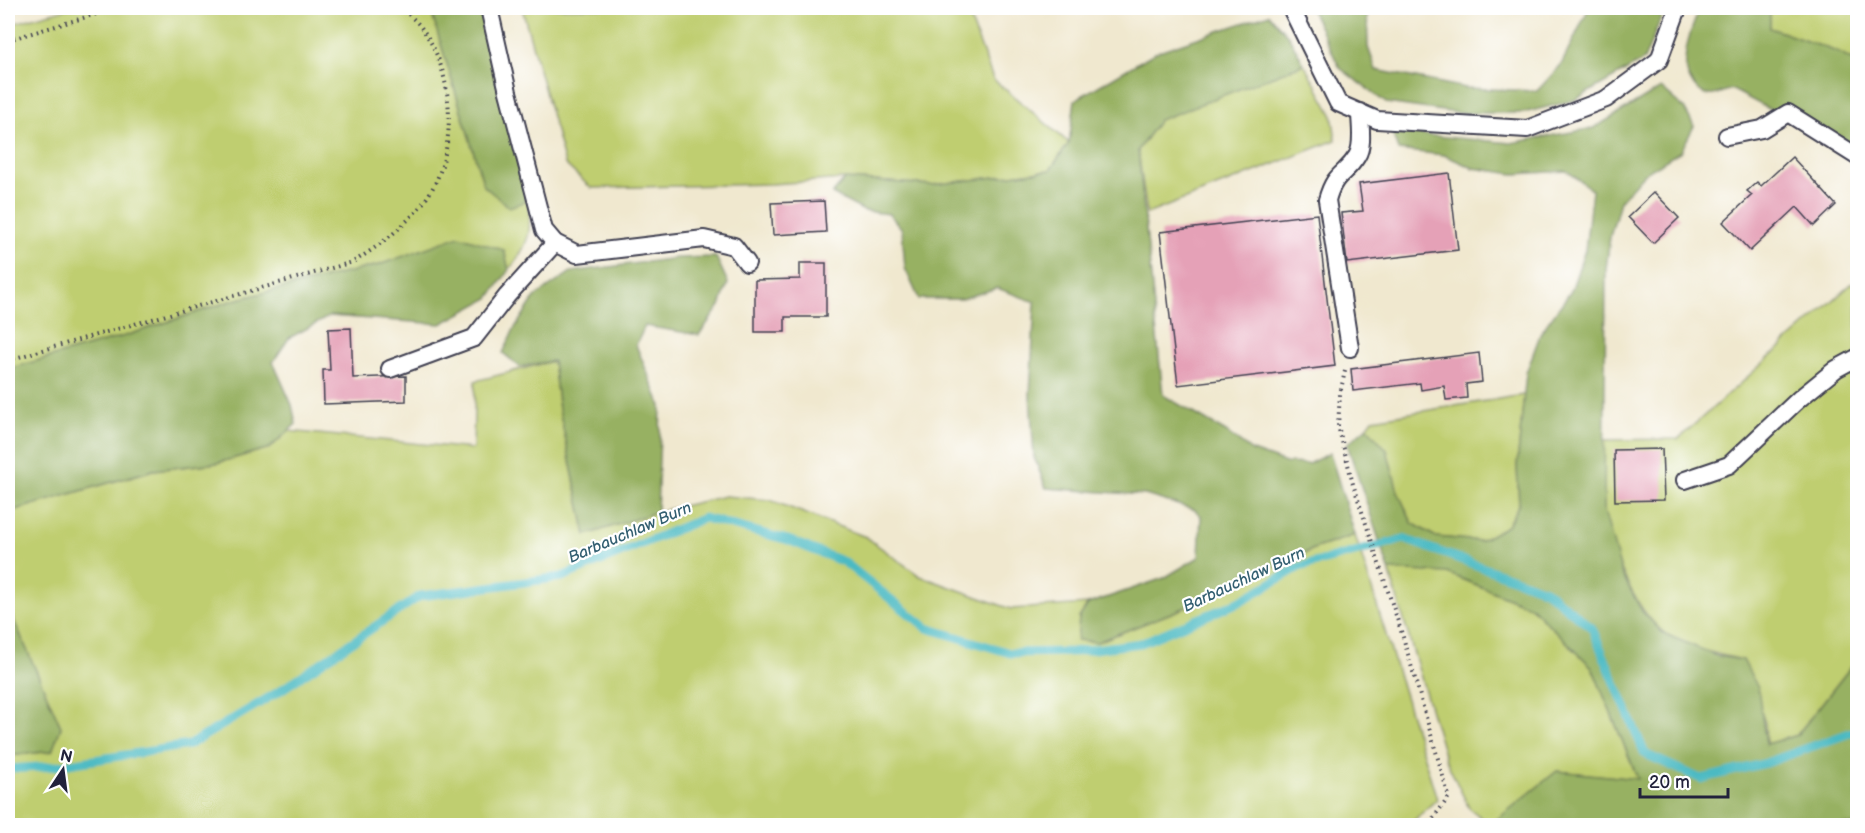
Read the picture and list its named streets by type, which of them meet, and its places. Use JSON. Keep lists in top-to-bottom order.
{
  "water": ["Barbauchlaw Burn"],
  "scale_bar": "20 m",
  "north": "top"
}
